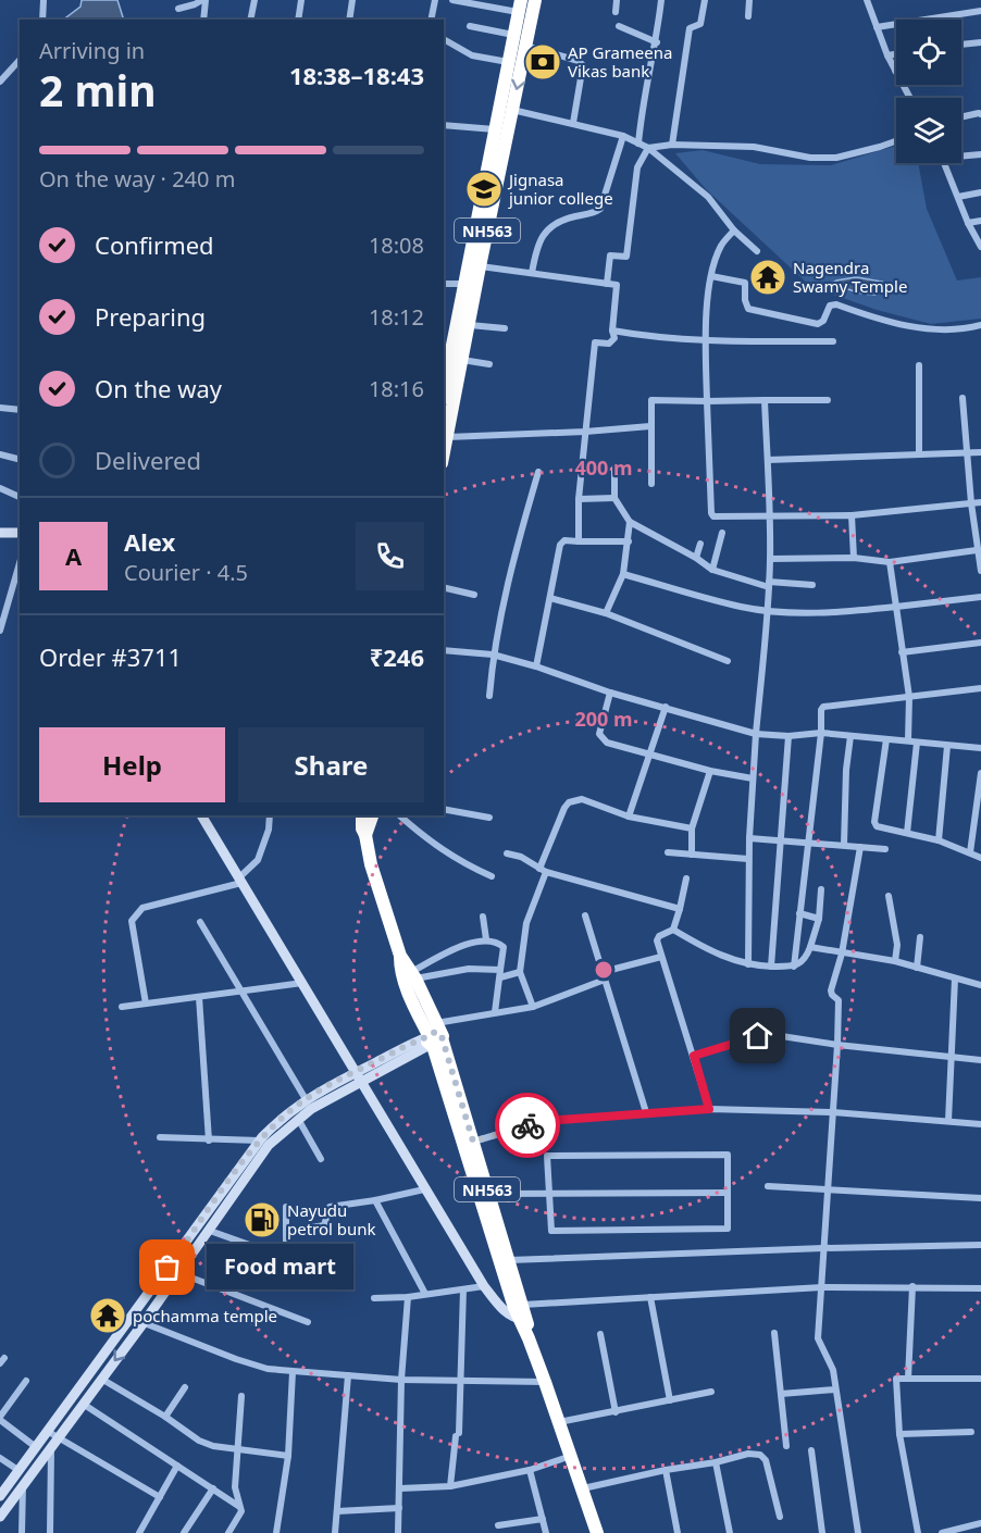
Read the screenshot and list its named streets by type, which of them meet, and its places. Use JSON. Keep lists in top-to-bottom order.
{
  "streets": {
    "highway": ["NH563"]
  },
  "places": {
    "bank": ["AP Grameena Vikas bank"],
    "school or university": ["Jignasa junior college"],
    "temple": ["Nagendra Swamy Temple", "pochamma temple"],
    "fuel station": ["Nayudu petrol bunk"],
    "other": ["Food mart"]
  },
  "page": {
    "heading": ["2 min", "Arriving in", "18:38–18:43"],
    "panel": [
      "Alex",
      "Courier · 4.5",
      "Order #3711",
      "₹246"
    ],
    "bar": "On the way · 240 m",
    "list": [
      ["Confirmed", "18:08"],
      ["Preparing", "18:12"],
      ["On the way", "18:16"],
      "Delivered"
    ],
    "round": "A",
    "buttons": ["Help", "Share"],
    "bubble": "Food mart"
  },
  "rings": ["400 m", "200 m"]
}
